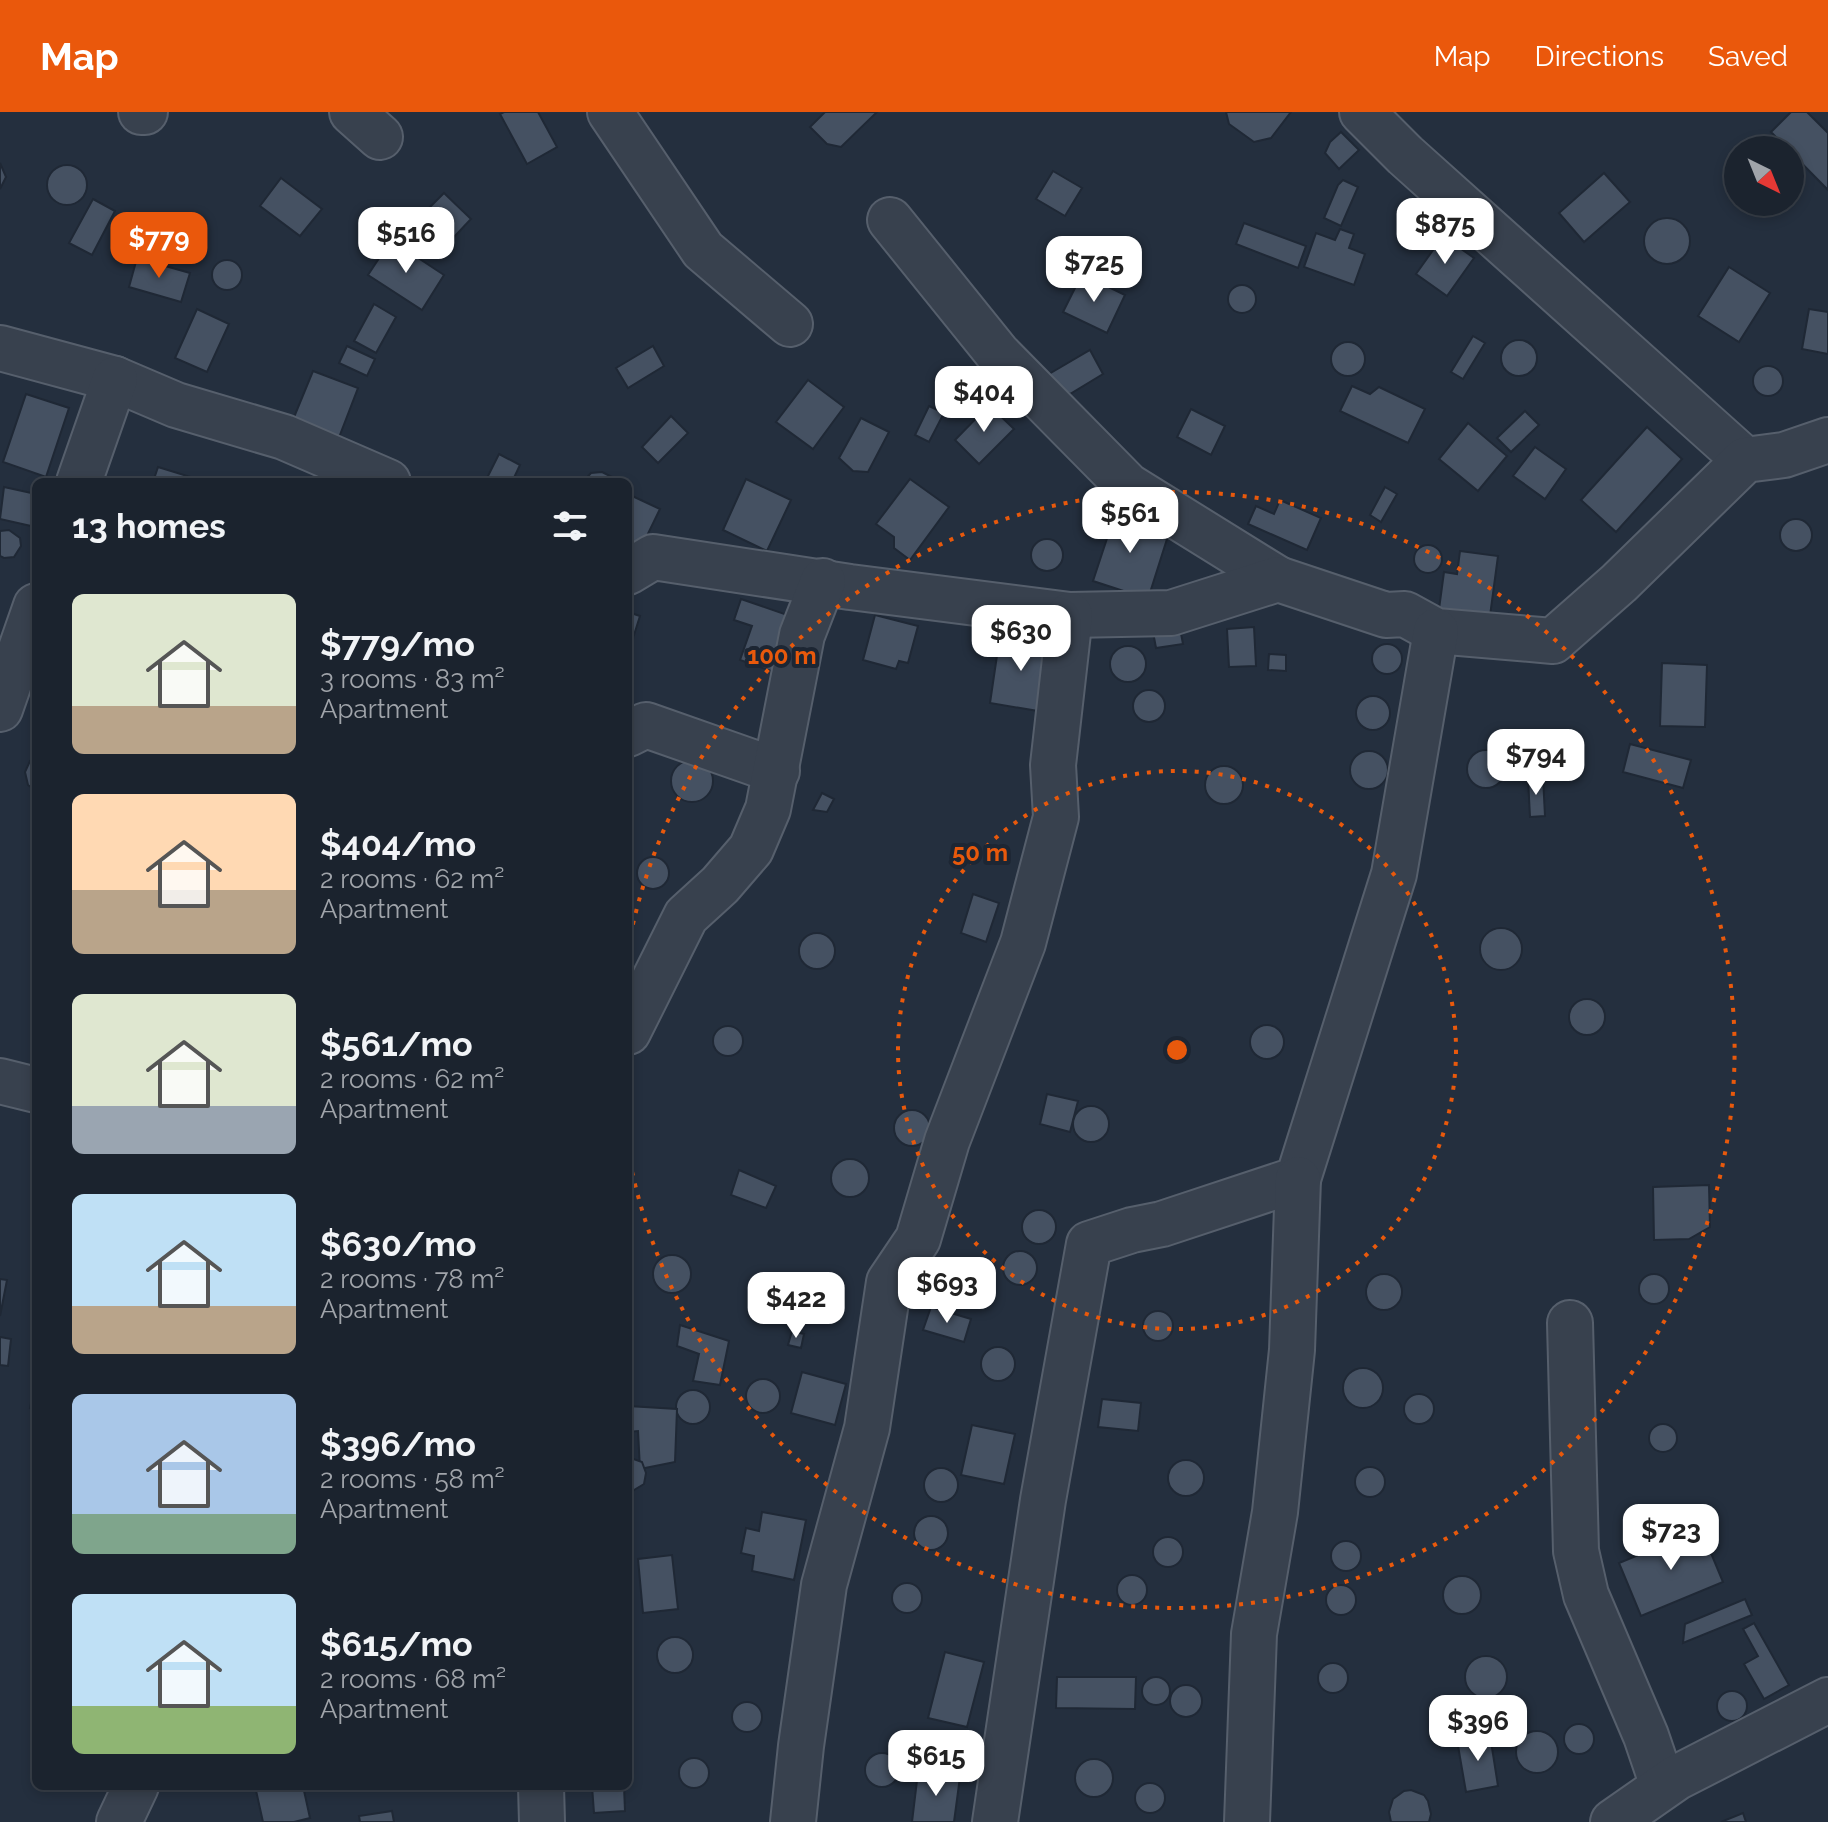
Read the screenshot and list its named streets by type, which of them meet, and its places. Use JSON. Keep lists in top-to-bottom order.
{
  "north": "bottom right",
  "page": {
    "header": "Map",
    "nav": ["Map", "Directions", "Saved"],
    "price": [
      "$875",
      "$516",
      "$779",
      "$725",
      "$404",
      "$561",
      "$630",
      "$794",
      "$693",
      "$422",
      "$723",
      "$396",
      "$615"
    ],
    "heading": "13 homes",
    "list": [
      {
        "name": "$779/mo",
        "note": "3 rooms · 83 m² · Apartment"
      },
      {
        "name": "$404/mo",
        "note": "2 rooms · 62 m² · Apartment"
      },
      {
        "name": "$561/mo",
        "note": "2 rooms · 62 m² · Apartment"
      },
      {
        "name": "$630/mo",
        "note": "2 rooms · 78 m² · Apartment"
      },
      {
        "name": "$396/mo",
        "note": "2 rooms · 58 m² · Apartment"
      },
      {
        "name": "$615/mo",
        "note": "2 rooms · 68 m² · Apartment"
      }
    ]
  },
  "rings": ["100 m", "50 m"]
}
